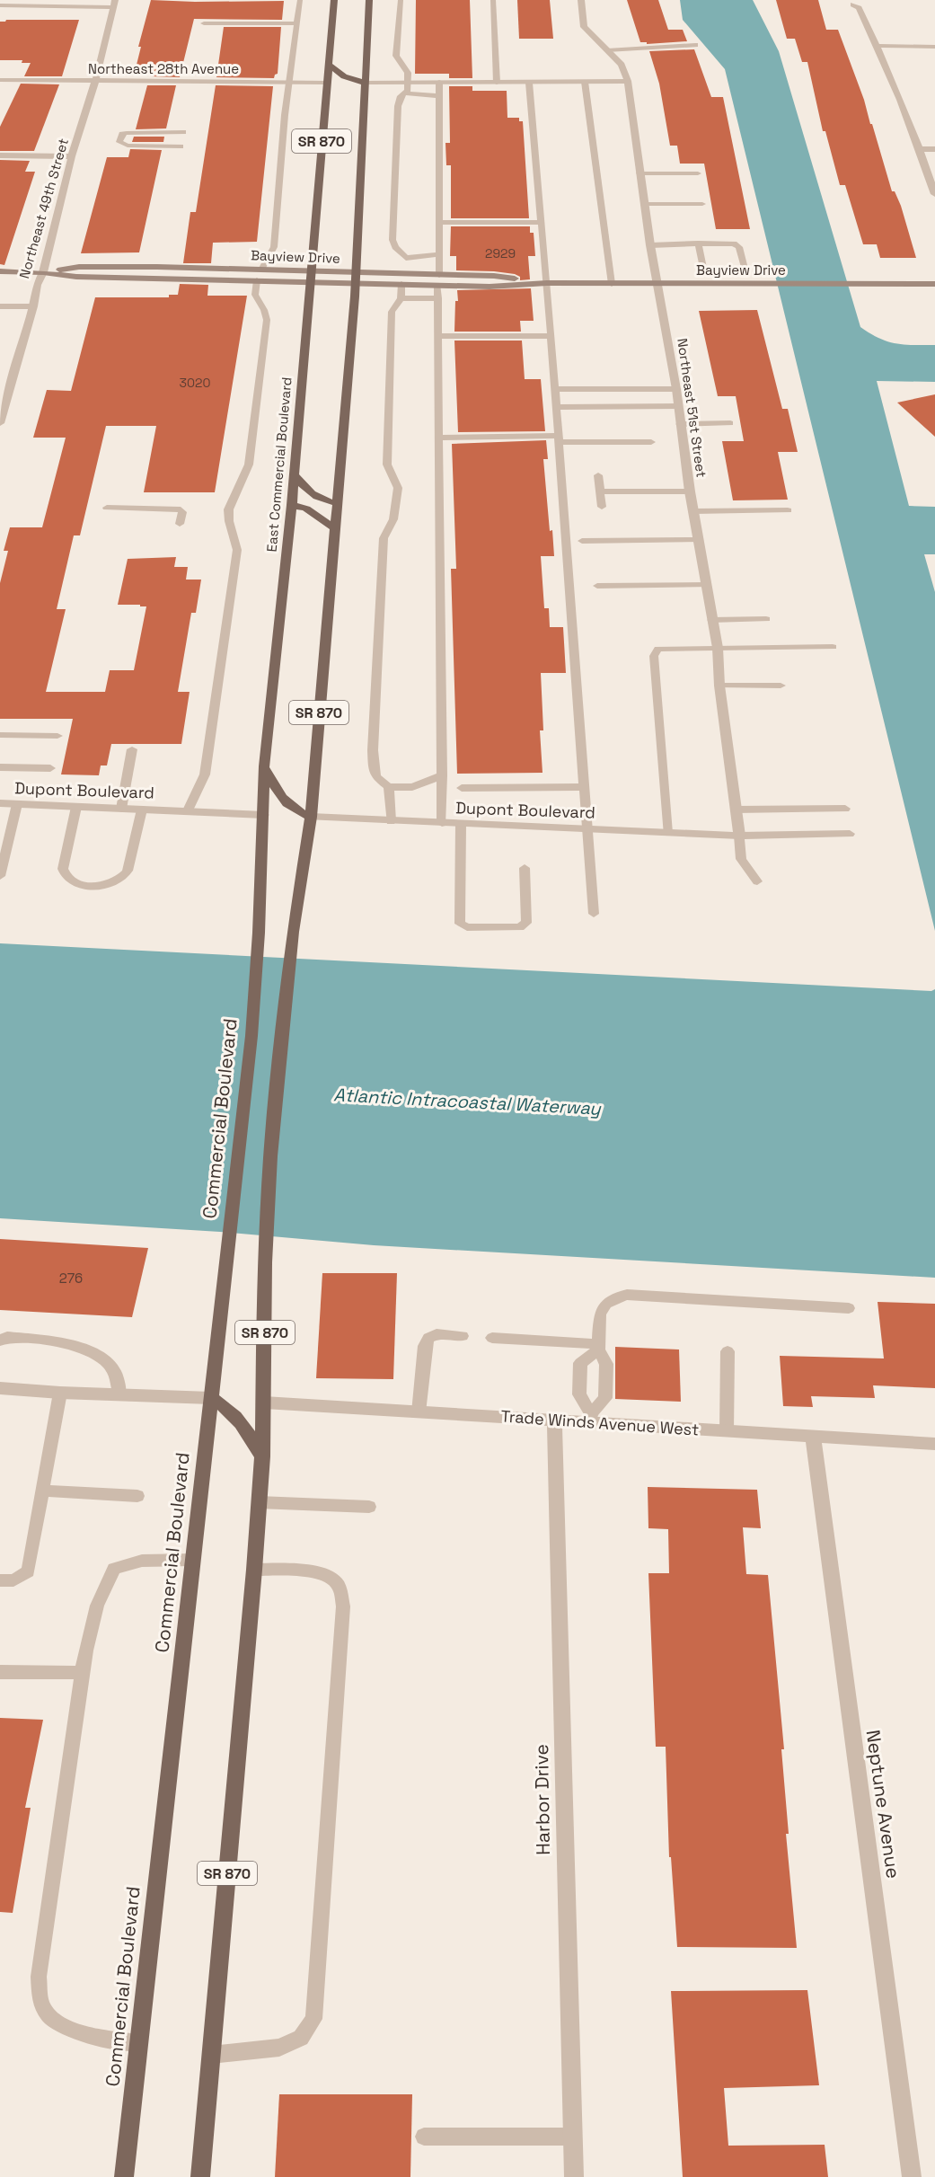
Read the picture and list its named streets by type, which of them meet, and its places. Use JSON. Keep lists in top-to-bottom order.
{
  "streets": {
    "main road": ["SR 870", "East Commercial Boulevard", "Commercial Boulevard"],
    "street": [
      "Northeast 28th Avenue",
      "Northeast 49th Street",
      "Bayview Drive",
      "Northeast 51st Street",
      "Dupont Boulevard",
      "Trade Winds Avenue West",
      "Harbor Drive",
      "Neptune Avenue"
    ]
  },
  "crossings": [
    ["Northeast 28th Avenue", "Northeast 49th Street"],
    ["Northeast 28th Avenue", "East Commercial Boulevard"],
    ["SR 870", "Bayview Drive"],
    ["SR 870", "Dupont Boulevard"],
    ["SR 870", "Trade Winds Avenue West"],
    ["Northeast 49th Street", "Bayview Drive"],
    ["Bayview Drive", "Northeast 51st Street"],
    ["Bayview Drive", "East Commercial Boulevard"],
    ["Northeast 51st Street", "Dupont Boulevard"],
    ["East Commercial Boulevard", "Dupont Boulevard"],
    ["East Commercial Boulevard", "Commercial Boulevard"],
    ["Trade Winds Avenue West", "Harbor Drive"],
    ["Trade Winds Avenue West", "Neptune Avenue"]
  ],
  "water": ["Atlantic Intracoastal Waterway"],
  "house_numbers": ["2929", "3020", "276"]
}
